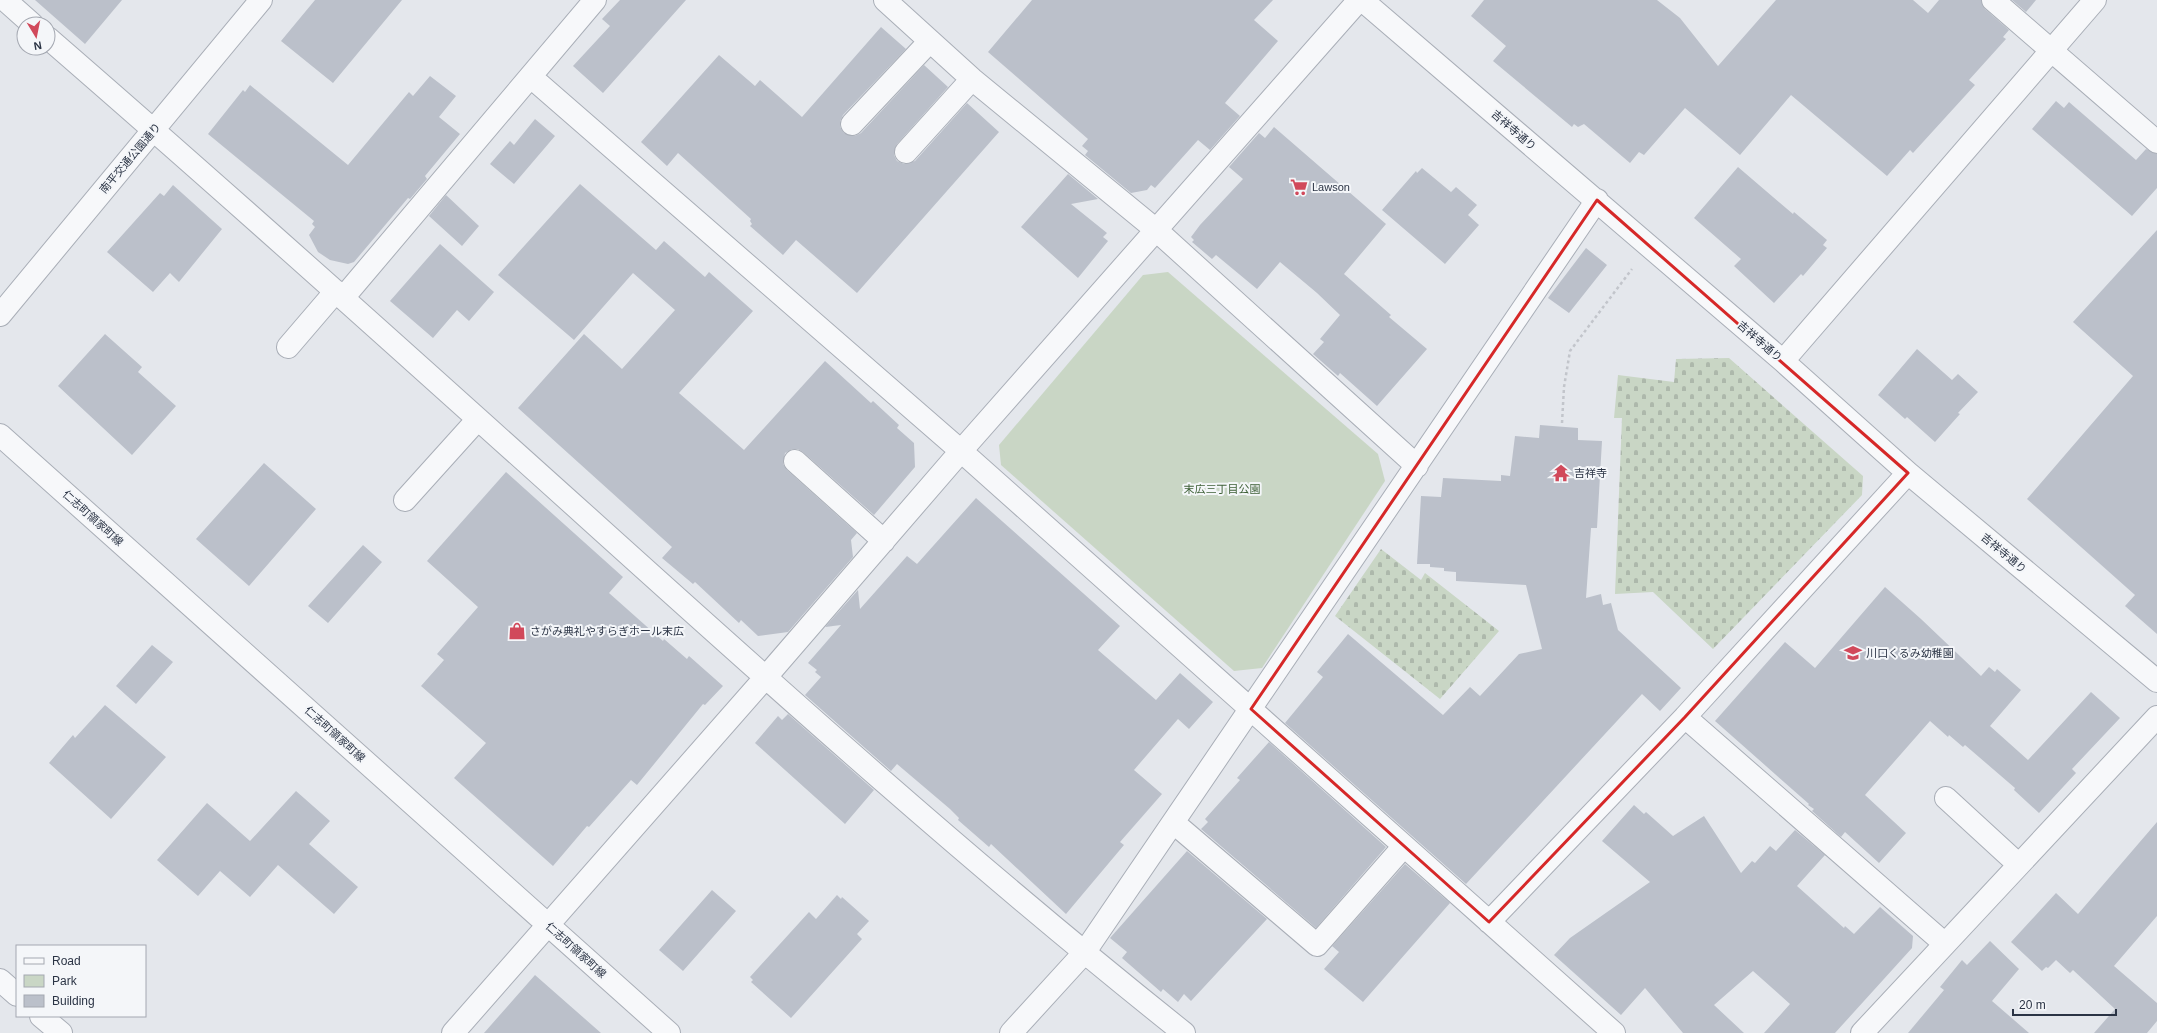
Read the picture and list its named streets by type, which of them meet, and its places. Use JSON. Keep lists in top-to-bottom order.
{
  "streets": {
    "street": ["吉祥寺通り", "南平交通公園通り", "仁志町領家町線"]
  },
  "parks": ["末広三丁目公園"],
  "places": {
    "supermarket": ["Lawson"],
    "temple": ["吉祥寺"],
    "shop": ["さがみ典礼やすらぎホール末広"],
    "school or university": ["川口くるみ幼稚園"]
  },
  "legend": ["Road", "Park", "Building"],
  "scale_bar": "20 m",
  "north": "bottom"
}
